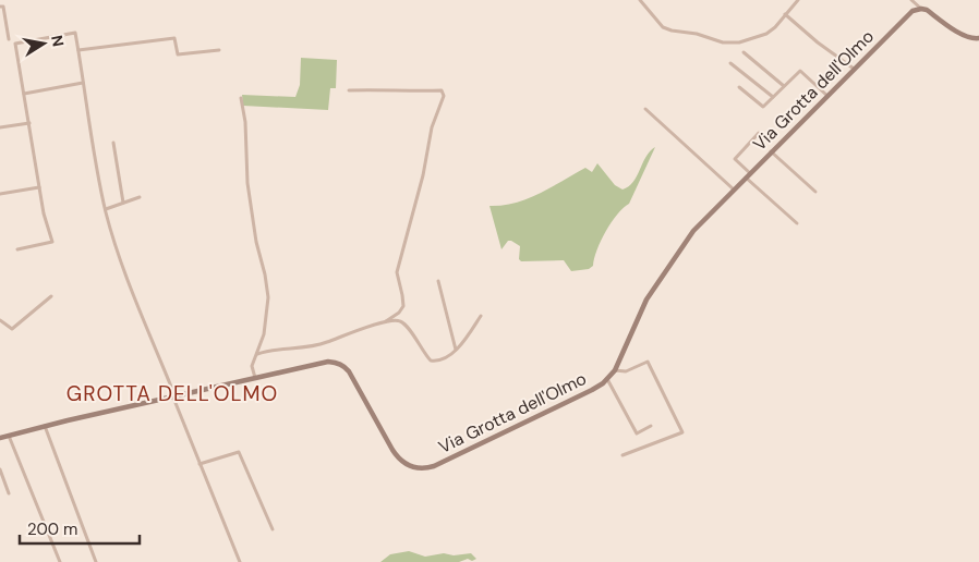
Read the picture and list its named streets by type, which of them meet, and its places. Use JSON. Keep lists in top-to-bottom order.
{
  "streets": {
    "street": ["Via Grotta dell'Olmo"]
  },
  "districts": ["GROTTA DELL'OLMO"],
  "scale_bar": "200 m",
  "north": "right"
}
